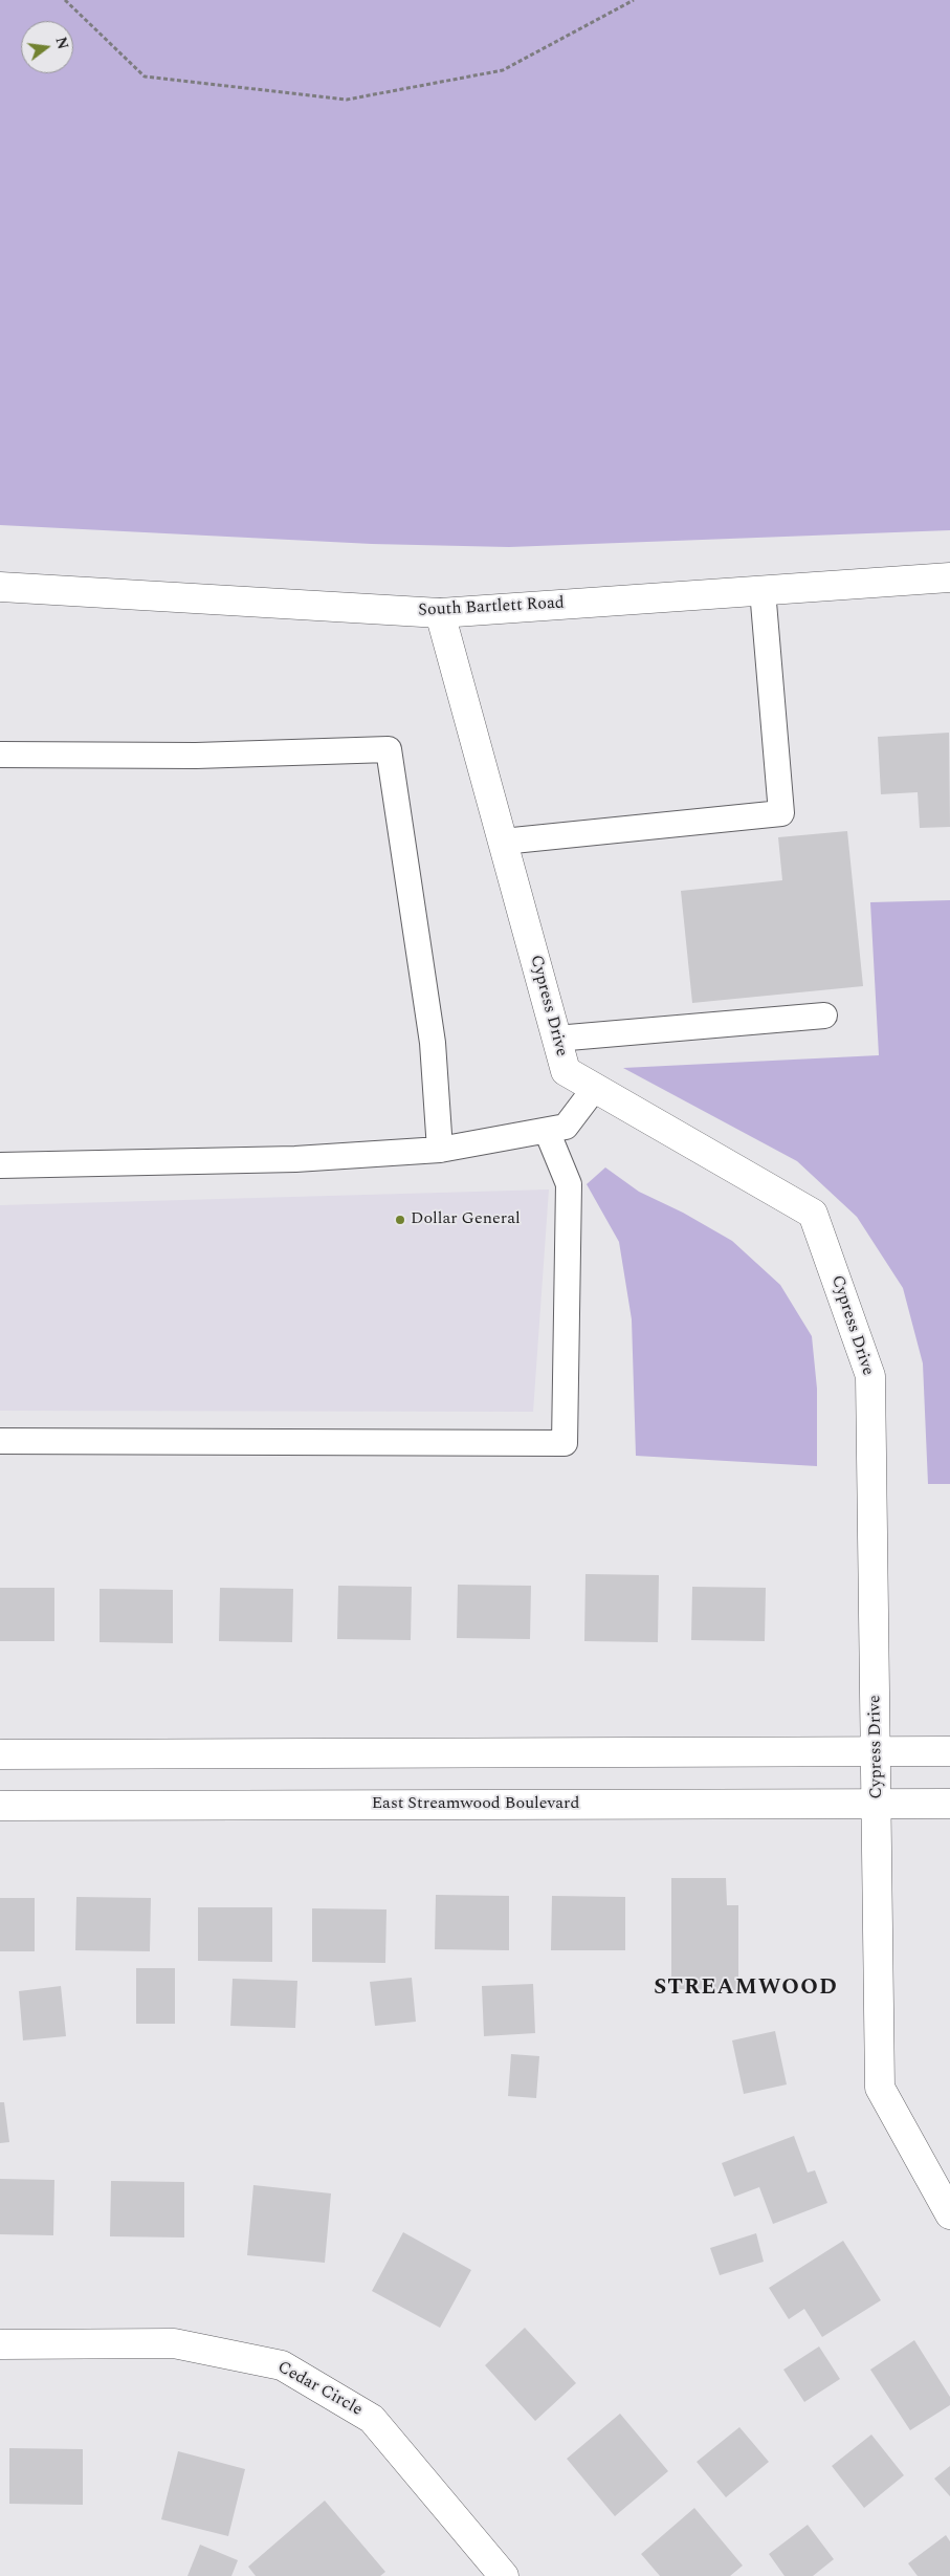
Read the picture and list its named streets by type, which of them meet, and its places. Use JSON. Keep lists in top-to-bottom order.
{
  "streets": {
    "street": [
      "South Bartlett Road",
      "Cypress Drive",
      "East Streamwood Boulevard",
      "Cedar Circle"
    ]
  },
  "crossings": [
    ["South Bartlett Road", "Cypress Drive"],
    ["Cypress Drive", "East Streamwood Boulevard"]
  ],
  "districts": ["STREAMWOOD"],
  "places": ["Dollar General"],
  "north": "right"
}
